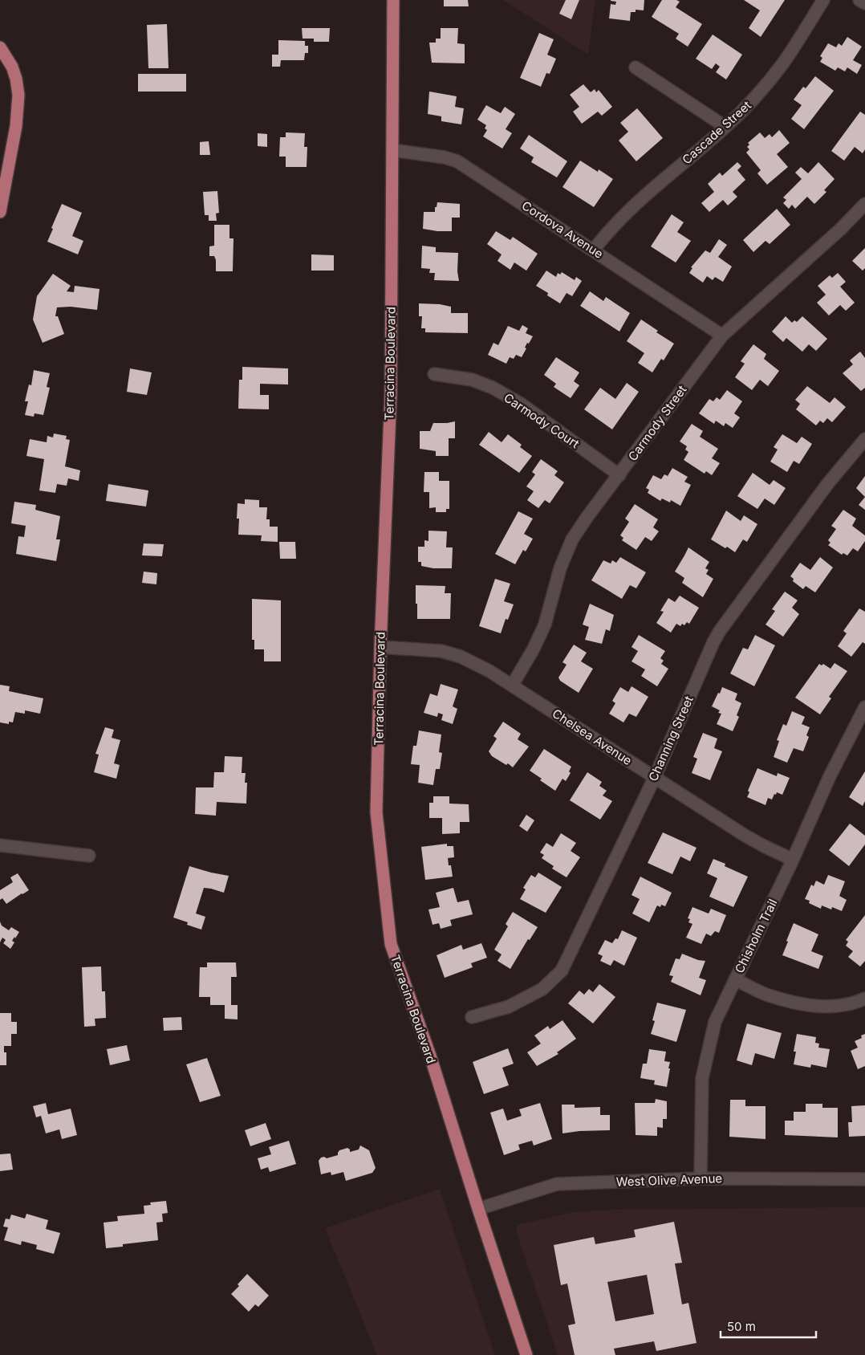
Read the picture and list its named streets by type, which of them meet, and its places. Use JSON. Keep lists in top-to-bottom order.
{
  "streets": {
    "main road": ["Terracina Boulevard"],
    "street": [
      "Cascade Street",
      "Cordova Avenue",
      "Carmody Court",
      "Carmody Street",
      "Chelsea Avenue",
      "Channing Street",
      "Chisholm Trail",
      "West Olive Avenue"
    ]
  },
  "crossings": [
    ["Cascade Street", "Cordova Avenue"],
    ["Cordova Avenue", "Terracina Boulevard"],
    ["Cordova Avenue", "Carmody Street"],
    ["Terracina Boulevard", "Chelsea Avenue"],
    ["Terracina Boulevard", "West Olive Avenue"],
    ["Carmody Court", "Carmody Street"],
    ["Carmody Street", "Chelsea Avenue"],
    ["Chelsea Avenue", "Channing Street"],
    ["Chelsea Avenue", "Chisholm Trail"],
    ["Chisholm Trail", "West Olive Avenue"]
  ],
  "scale_bar": "50 m"
}
